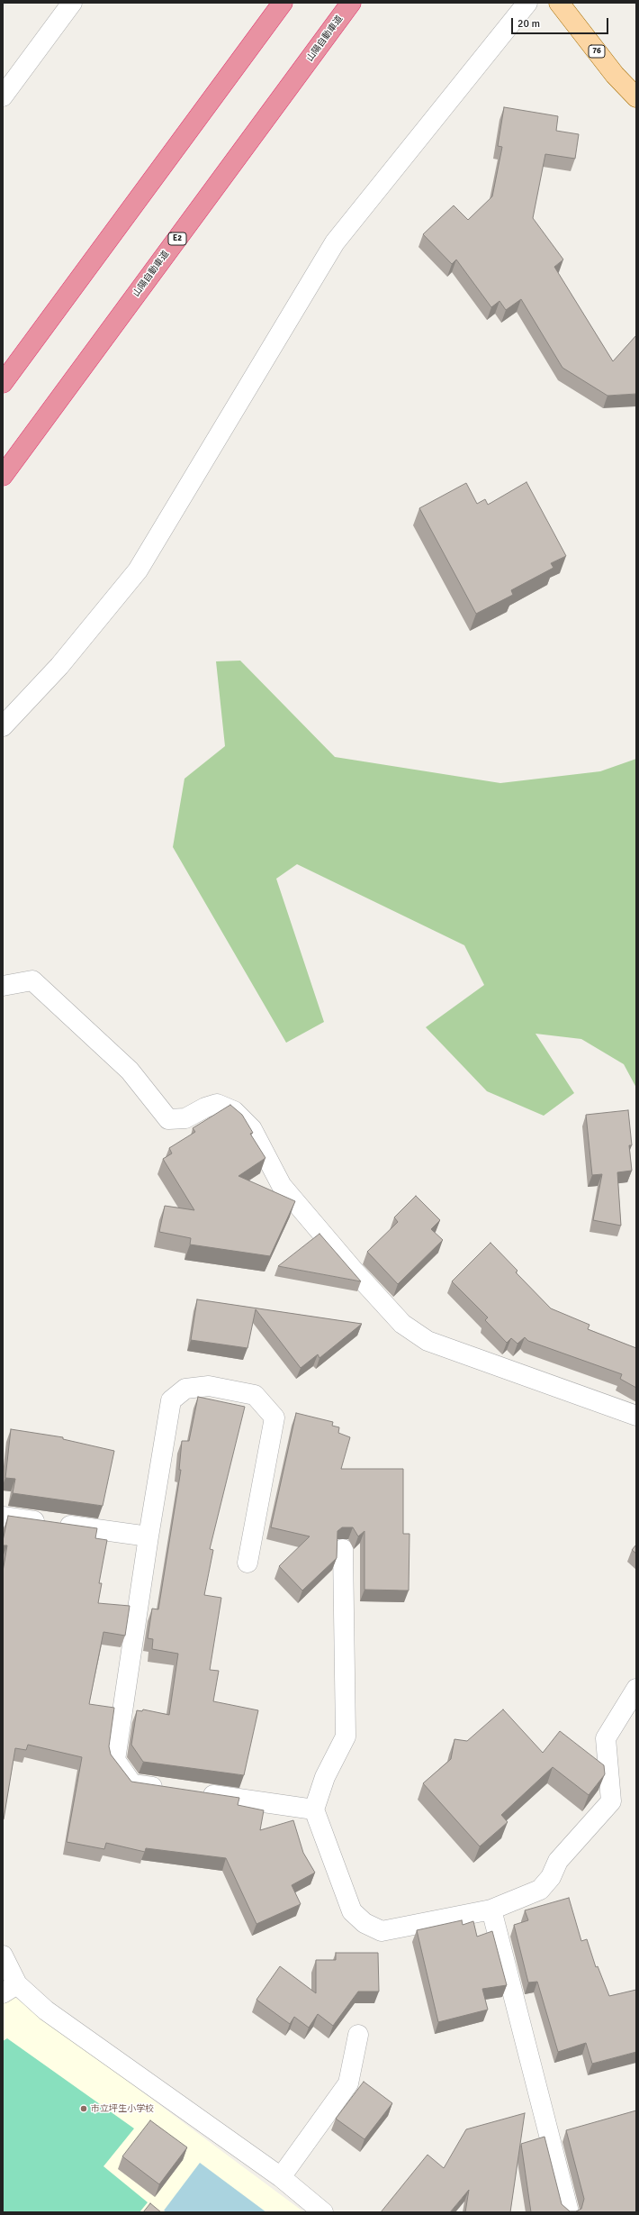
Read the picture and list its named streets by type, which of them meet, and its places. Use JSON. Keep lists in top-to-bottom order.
{
  "streets": {
    "highway": ["山陽自動車道", "E2"],
    "main road": ["76"]
  },
  "places": ["市立坪生小学校"],
  "scale_bar": "20 m"
}
